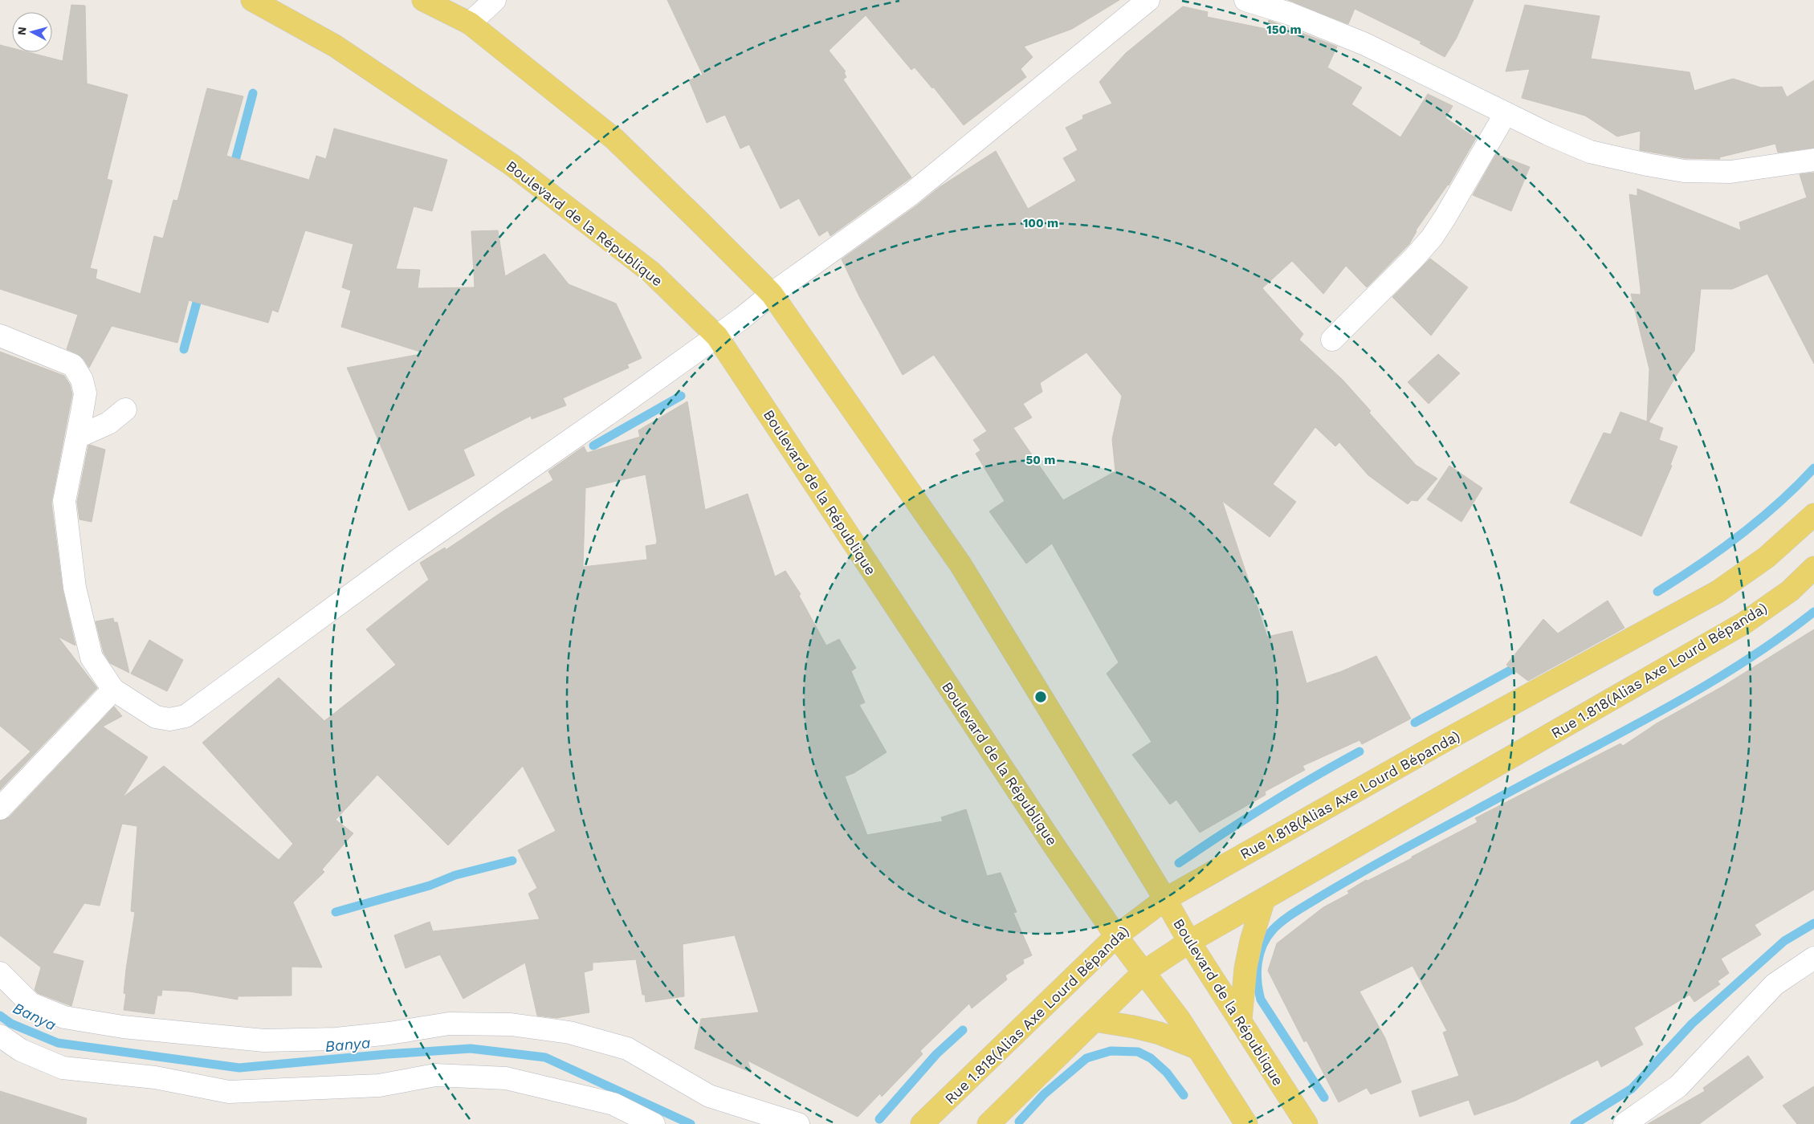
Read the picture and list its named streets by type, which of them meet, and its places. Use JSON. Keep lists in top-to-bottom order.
{
  "streets": {
    "main road": ["Boulevard de la République", "Rue 1.818(Alias Axe Lourd Bépanda)"]
  },
  "crossings": [
    ["Boulevard de la République", "Rue 1.818(Alias Axe Lourd Bépanda)"]
  ],
  "water": ["Banya"],
  "north": "left",
  "rings": ["150 m", "100 m", "50 m"]
}
